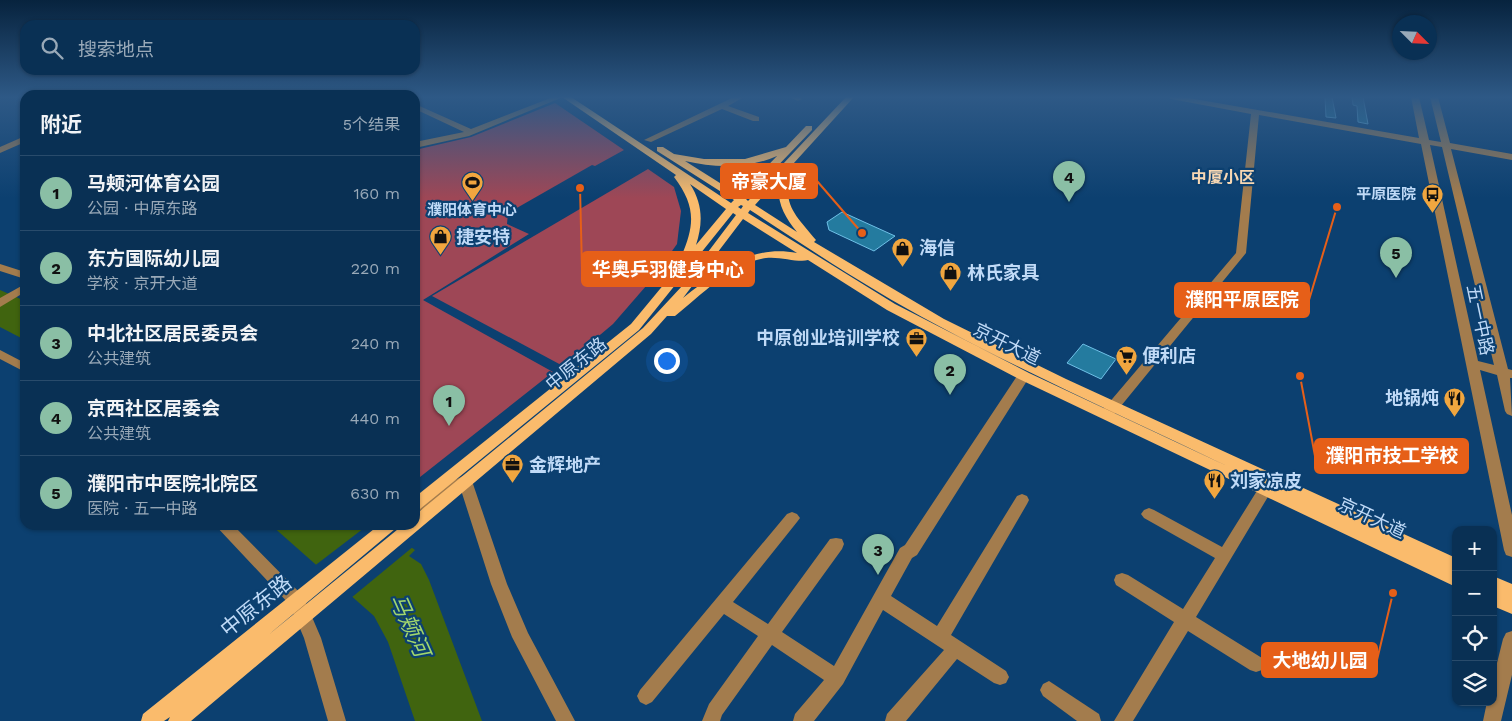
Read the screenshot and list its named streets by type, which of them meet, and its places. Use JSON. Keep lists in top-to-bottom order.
{
  "streets": {
    "main road": ["京开大道", "中原东路"],
    "street": ["五一中路"]
  },
  "crossings": [
    ["京开大道", "中原东路"]
  ],
  "districts": ["中厦小区"],
  "water": ["马颊河"],
  "places": {
    "other": [
      "华奥乒羽健身中心",
      "濮阳平原医院",
      "帝豪大厦",
      "濮阳市技工学校",
      "大地幼儿园"
    ],
    "sports": ["濮阳体育中心"],
    "bus stop": ["平原医院"],
    "shop": ["捷安特", "海信", "林氏家具"],
    "office": ["中原创业培训学校", "金辉地产"],
    "supermarket": ["便利店"],
    "restaurant": ["地锅炖", "刘家凉皮"]
  },
  "north": "bottom right",
  "page": {
    "search": "搜索地点",
    "heading": ["附近", "5个结果"],
    "list": [
      {
        "mark": "1",
        "name": "马颊河体育公园",
        "note": "公园 · 中原东路",
        "value": "160 m"
      },
      {
        "mark": "2",
        "name": "东方国际幼儿园",
        "note": "学校 · 京开大道",
        "value": "220 m"
      },
      {
        "mark": "3",
        "name": "中北社区居民委员会",
        "note": "公共建筑",
        "value": "240 m"
      },
      {
        "mark": "4",
        "name": "京西社区居委会",
        "note": "公共建筑",
        "value": "440 m"
      },
      {
        "mark": "5",
        "name": "濮阳市中医院北院区",
        "note": "医院 · 五一中路",
        "value": "630 m"
      }
    ],
    "pins": [
      "4",
      "5",
      "2",
      "1",
      "3"
    ],
    "map_buttons": ["+", "−"]
  }
}
